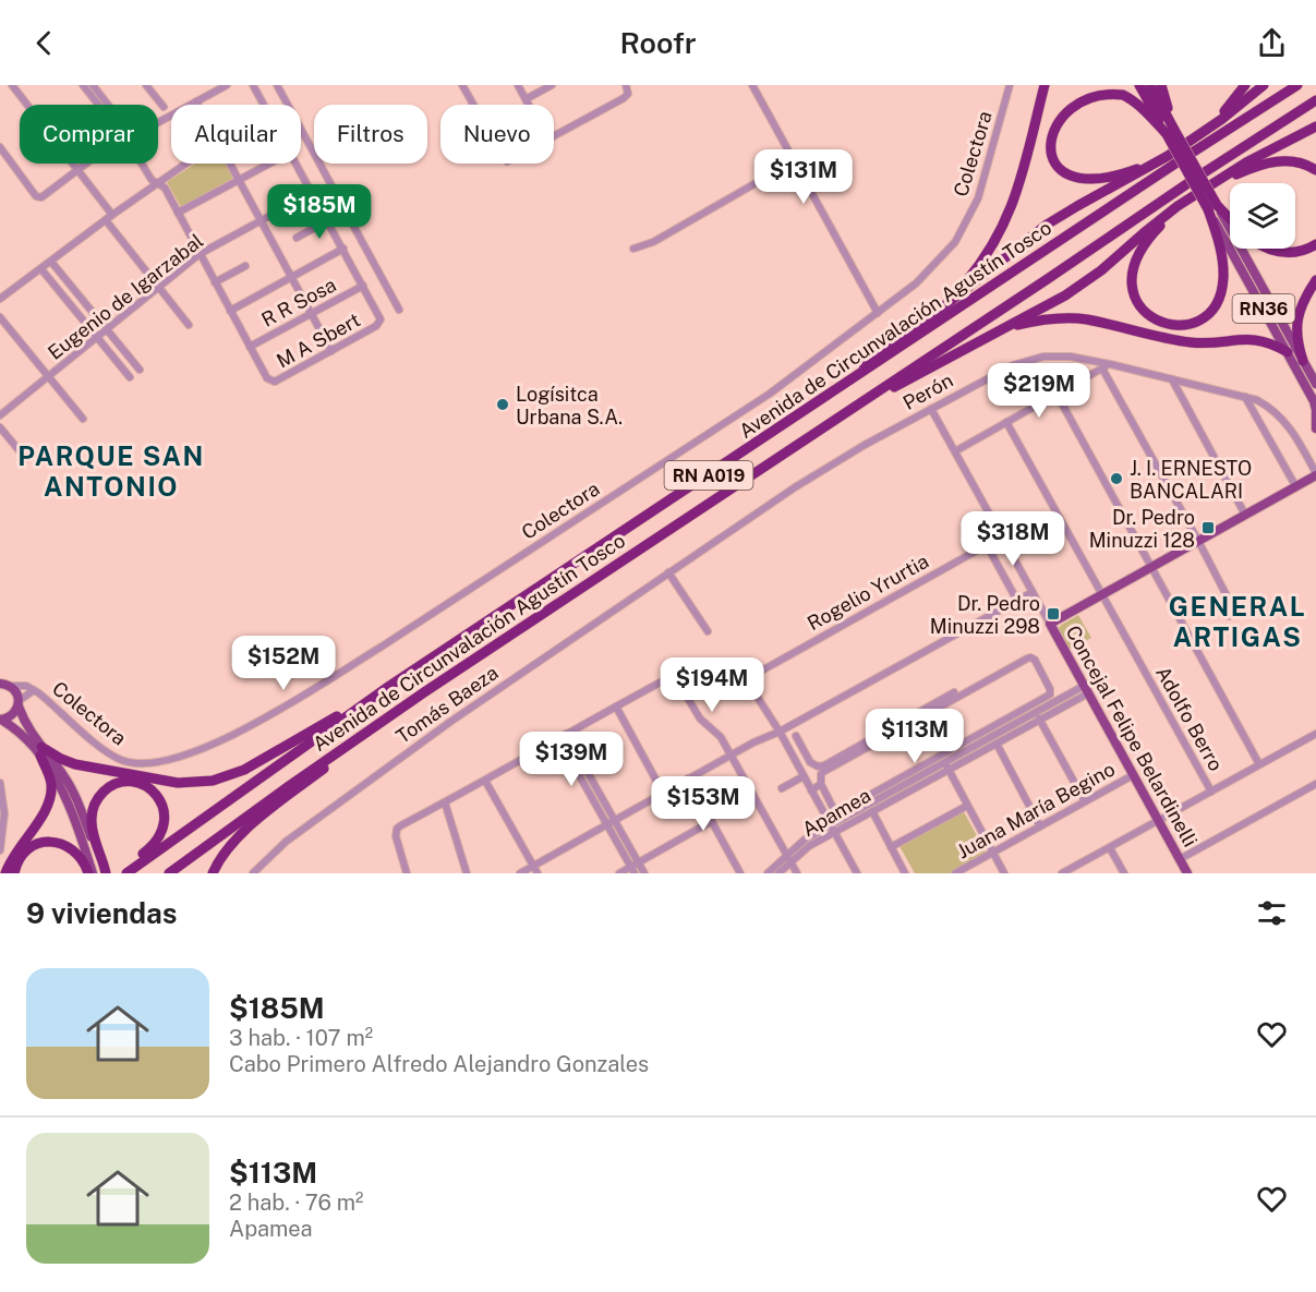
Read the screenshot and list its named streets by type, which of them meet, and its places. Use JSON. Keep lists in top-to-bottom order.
{
  "streets": {
    "highway": ["RN36", "Avenida de Circunvalación Agustín Tosco", "RN A019"],
    "main road": ["Concejal Felipe Belardinelli"],
    "street": [
      "Colectora",
      "Eugenio de Igarzabal",
      "R R Sosa",
      "M A Sbert",
      "Perón",
      "Rogelio Yrurtia",
      "Tomás Baeza",
      "Adolfo Berro",
      "Juana María Begino",
      "Apamea"
    ]
  },
  "crossings": [
    ["R R Sosa", "M A Sbert"],
    ["Perón", "Tomás Baeza"],
    ["Perón", "Concejal Felipe Belardinelli"],
    ["Rogelio Yrurtia", "Concejal Felipe Belardinelli"],
    ["Concejal Felipe Belardinelli", "Juana María Begino"],
    ["Concejal Felipe Belardinelli", "Apamea"]
  ],
  "districts": ["PARQUE SAN ANTONIO", "GENERAL ARTIGAS"],
  "places": {
    "other": ["Logísitca Urbana S.A.", "J. I. ERNESTO BANCALARI"],
    "transit": ["Dr. Pedro Minuzzi 128", "Dr. Pedro Minuzzi 298"]
  },
  "page": {
    "header": "Roofr",
    "chip": [
      "Comprar",
      "Alquilar",
      "Filtros",
      "Nuevo"
    ],
    "price": [
      "$131M",
      "$185M",
      "$219M",
      "$318M",
      "$152M",
      "$194M",
      "$113M",
      "$139M",
      "$153M"
    ],
    "heading": "9 viviendas",
    "list": [
      {
        "name": "$185M",
        "note": "3 hab. · 107 m² · Cabo Primero Alfredo Alejandro Gonzales"
      },
      {
        "name": "$113M",
        "note": "2 hab. · 76 m² · Apamea"
      }
    ]
  }
}
